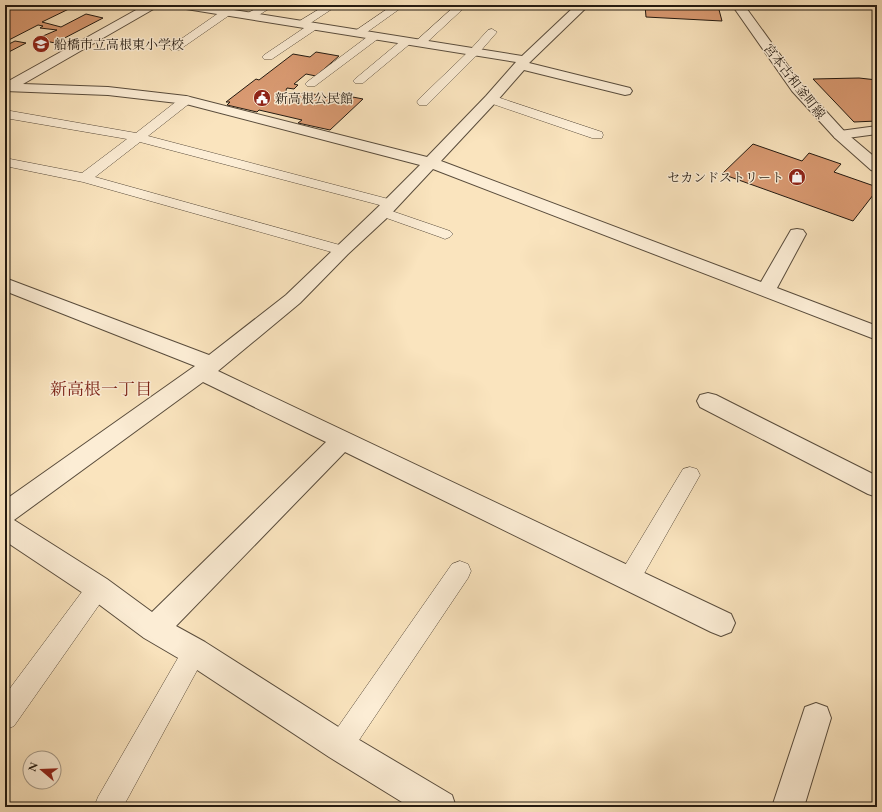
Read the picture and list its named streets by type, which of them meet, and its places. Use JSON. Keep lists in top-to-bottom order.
{
  "streets": {
    "street": ["宮本古和釜町線"]
  },
  "districts": ["新高根一丁目"],
  "places": {
    "school or university": ["船橋市立高根東小学校"],
    "public building": ["新高根公民館"],
    "shop": ["セカンドストリート"]
  },
  "north": "left"
}
